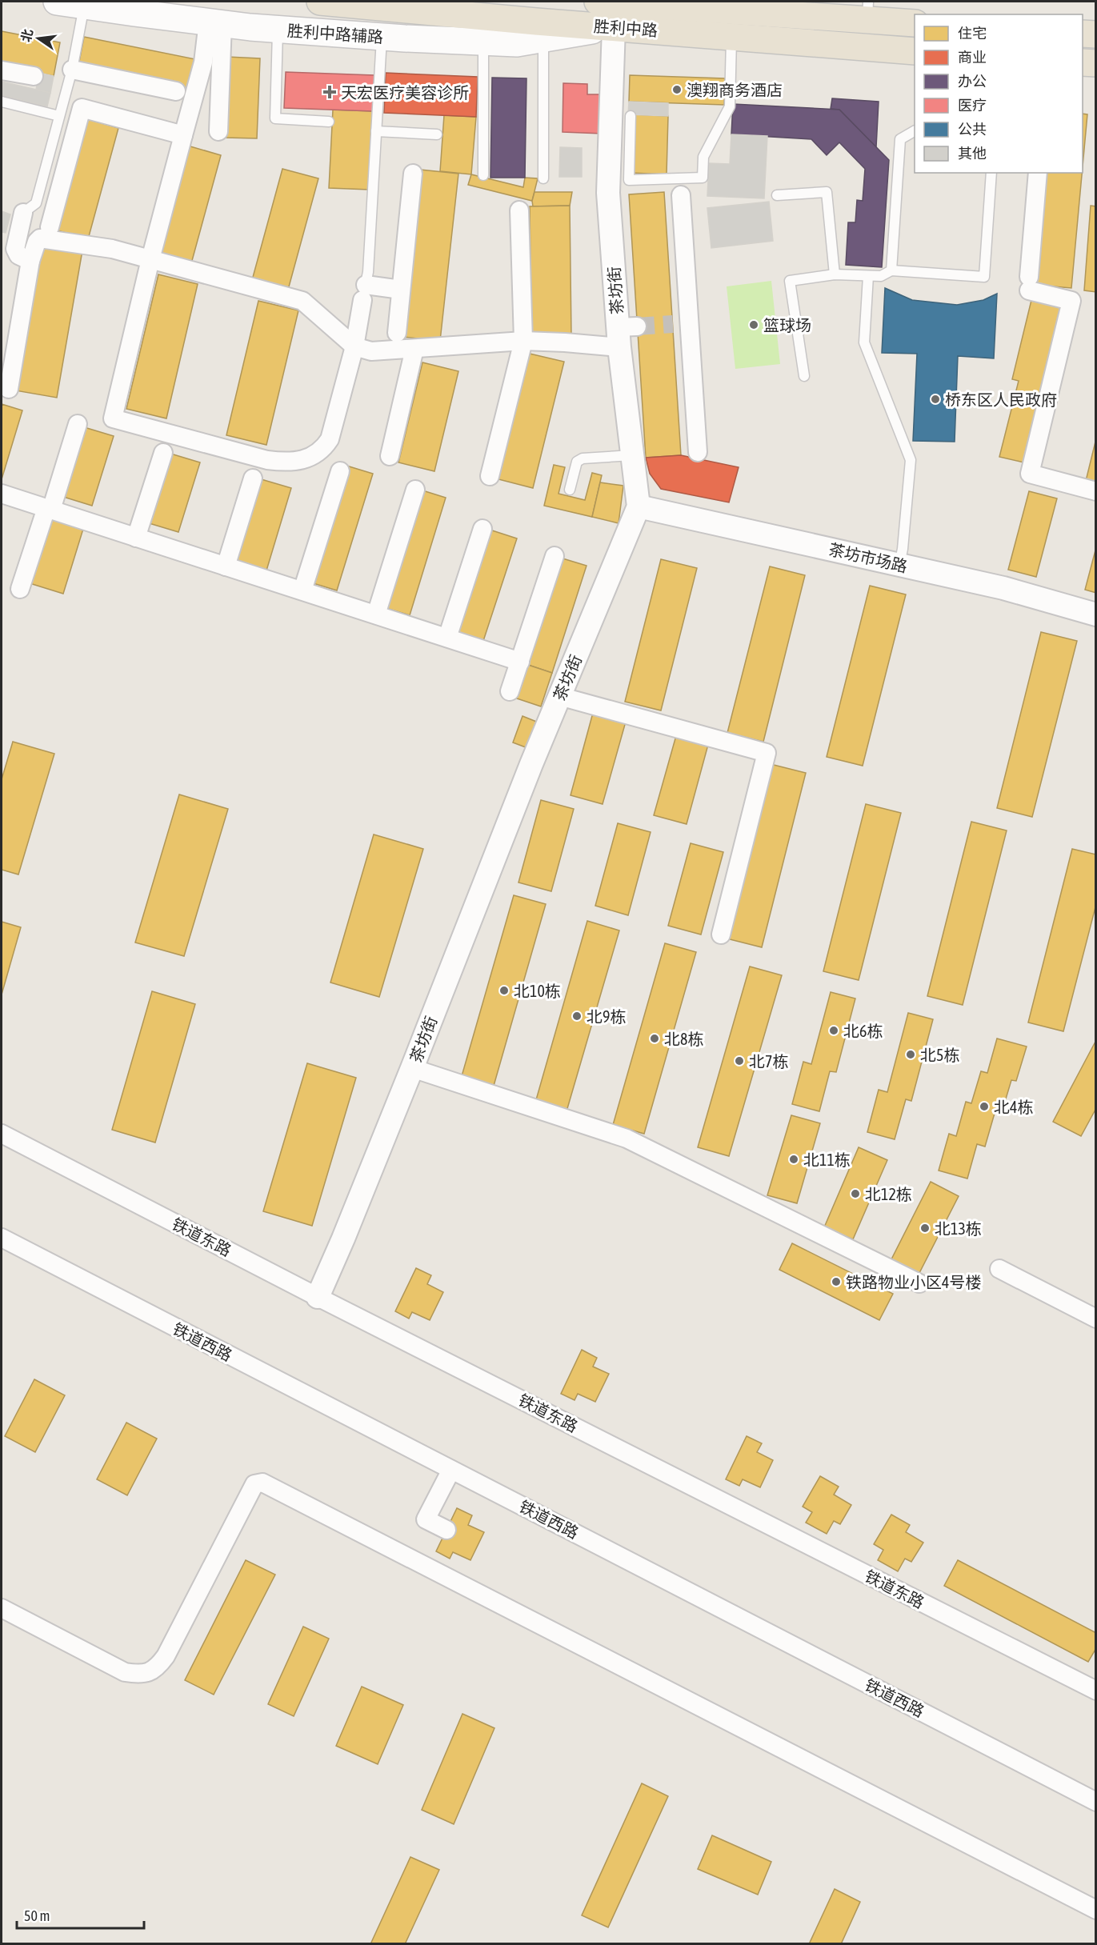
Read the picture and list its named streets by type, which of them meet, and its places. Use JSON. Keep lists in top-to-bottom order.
{
  "streets": {
    "highway": ["胜利中路"],
    "main road": ["胜利中路辅路"],
    "street": [
      "茶坊街",
      "茶坊市场路",
      "铁道东路",
      "铁道西路"
    ]
  },
  "crossings": [
    ["胜利中路", "胜利中路辅路"],
    ["胜利中路", "茶坊街"],
    ["胜利中路辅路", "茶坊街"],
    ["茶坊街", "茶坊市场路"],
    ["茶坊街", "铁道东路"]
  ],
  "places": {
    "other": [
      "澳翔商务酒店",
      "篮球场",
      "桥东区人民政府",
      "北10栋",
      "北9栋",
      "北6栋",
      "北8栋",
      "北5栋",
      "北7栋",
      "北4栋",
      "北11栋",
      "北12栋",
      "北13栋",
      "铁路物业小区4号楼"
    ],
    "health": ["天宏医疗美容诊所"]
  },
  "legend": [
    "住宅",
    "商业",
    "办公",
    "医疗",
    "公共",
    "其他"
  ],
  "scale_bar": "50 m",
  "north": "left"
}
